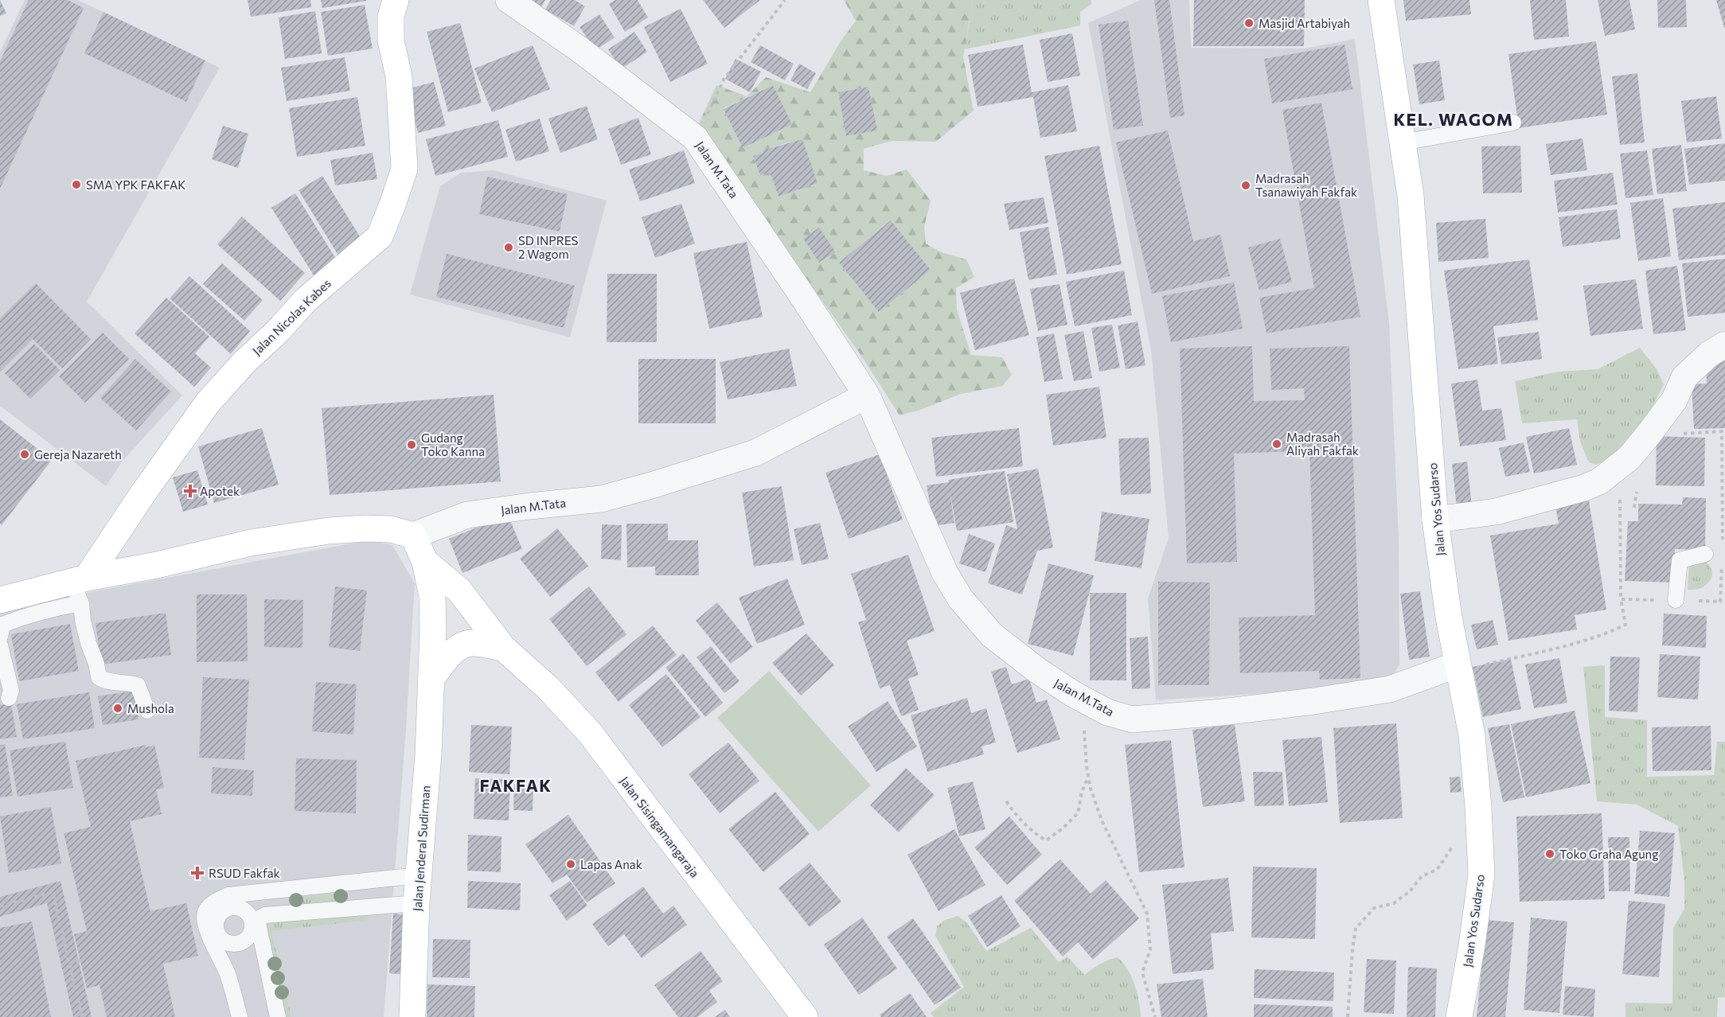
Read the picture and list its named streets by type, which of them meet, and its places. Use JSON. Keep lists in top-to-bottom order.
{
  "streets": {
    "main road": [
      "Jalan Nicolas Kabes",
      "Jalan Yos Sudarso",
      "Jalan Sisingamangaraja",
      "Jalan Jenderal Sudirman"
    ],
    "street": ["Jalan M.Tata"]
  },
  "crossings": [
    ["Jalan M.Tata", "Jalan Yos Sudarso"]
  ],
  "districts": ["KEL. WAGOM", "FAKFAK"],
  "places": {
    "other": [
      "Masjid Artabiyah",
      "SMA YPK FAKFAK",
      "Madrasah Tsanawiyah Fakfak",
      "SD INPRES 2 Wagom",
      "Madrasah Aliyah Fakfak",
      "Gudang Toko Kanna",
      "Gereja Nazareth",
      "Mushola",
      "Toko Graha Agung",
      "Lapas Anak"
    ],
    "health": ["Apotek", "RSUD Fakfak"]
  }
}
